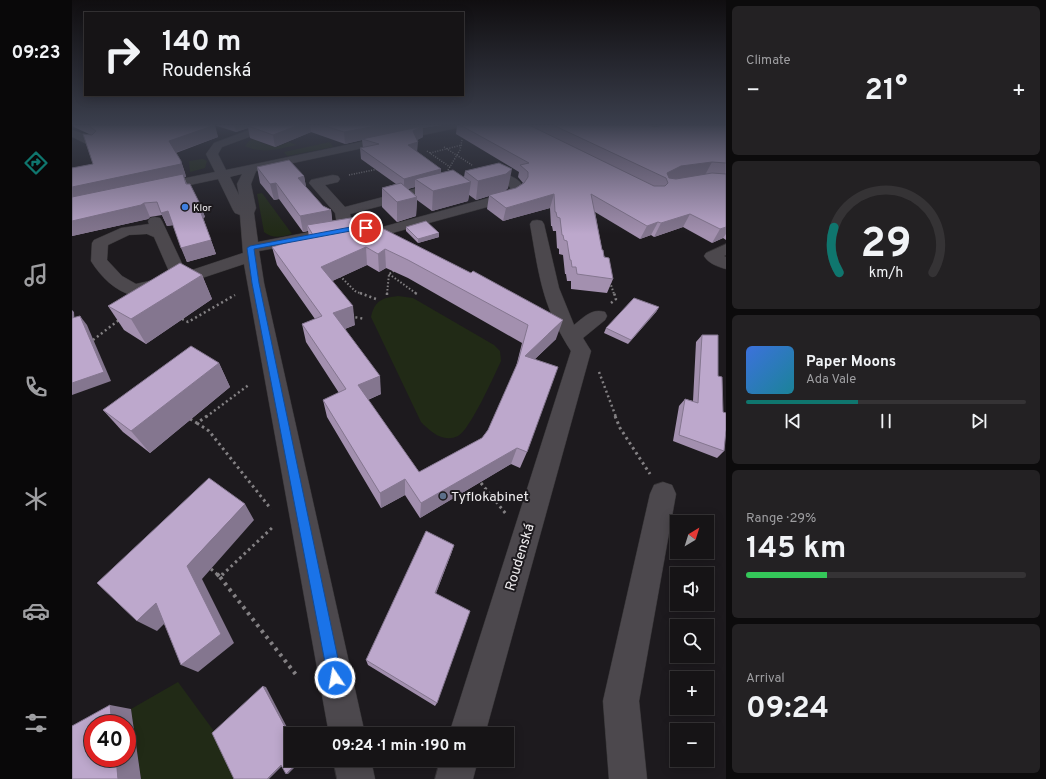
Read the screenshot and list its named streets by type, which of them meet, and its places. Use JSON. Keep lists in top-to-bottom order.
{
  "streets": {
    "street": ["Roudenská"]
  },
  "places": ["Klor", "Tyflokabinet"],
  "north": "top right",
  "page": {
    "tabs": "09:23",
    "tile": [
      "Climate",
      ["Range · 29%", "145 km"],
      ["Arrival", "09:24"]
    ],
    "turn": ["140 m", "Roudenská"],
    "heat": ["−", "21°", "+"],
    "song": ["Paper Moons", "Ada Vale"],
    "map_buttons": ["+", "−"],
    "limit": "40",
    "trip": "09:24 · 1 min · 190 m",
    "gauge": ["29", "km/h"]
  }
}
